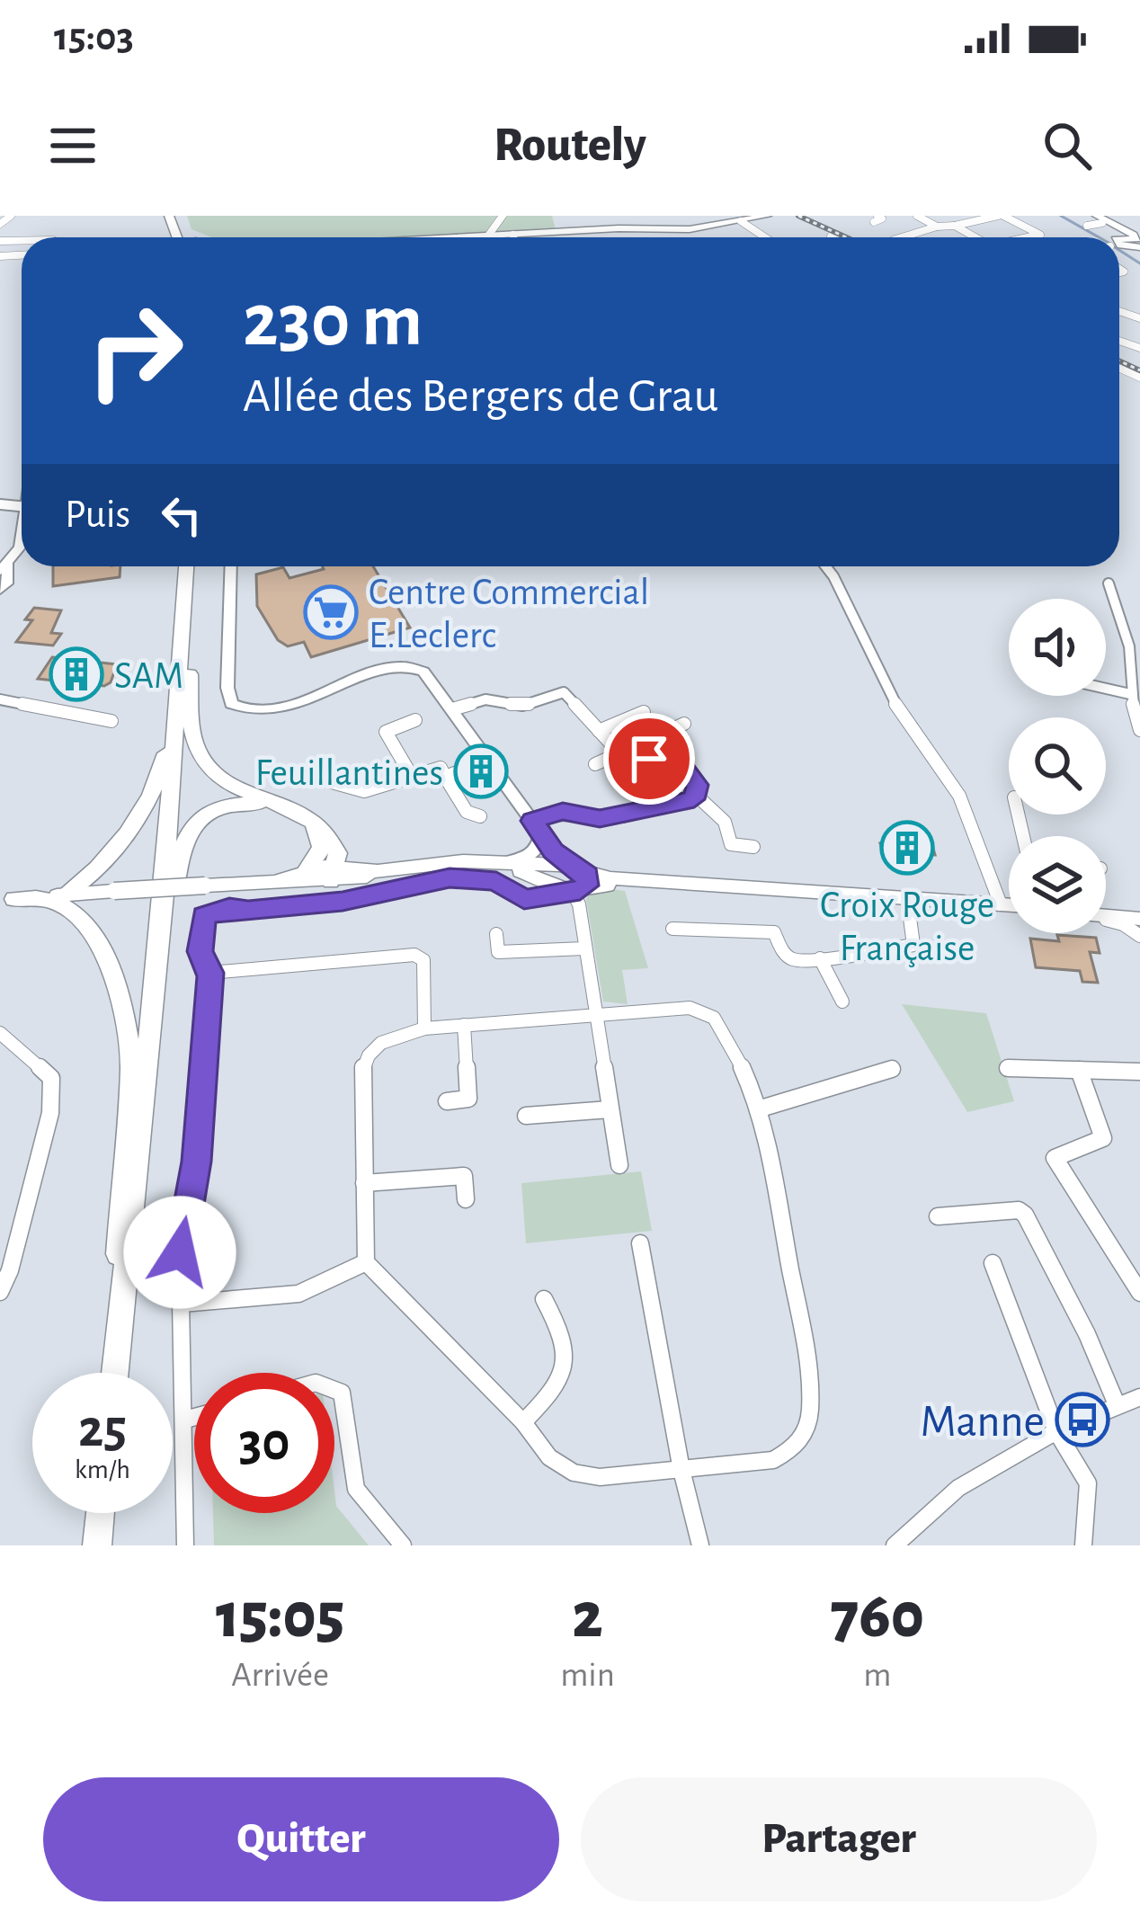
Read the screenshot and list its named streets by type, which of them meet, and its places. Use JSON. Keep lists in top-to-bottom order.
{
  "places": {
    "supermarket": ["Centre Commercial E.Leclerc"],
    "building": ["SAM", "Feuillantines", "Croix Rouge Française"],
    "bus stop": ["Manne"]
  },
  "page": {
    "status": "15:03",
    "header": "Routely",
    "turn": ["230 m", "Allée des Bergers de Grau"],
    "then": "Puis",
    "speed": "25 km/h",
    "limit": "30",
    "eta": [
      "15:05",
      "Arrivée",
      "2",
      "min",
      "760",
      "m"
    ],
    "buttons": ["Quitter", "Partager"]
  }
}
